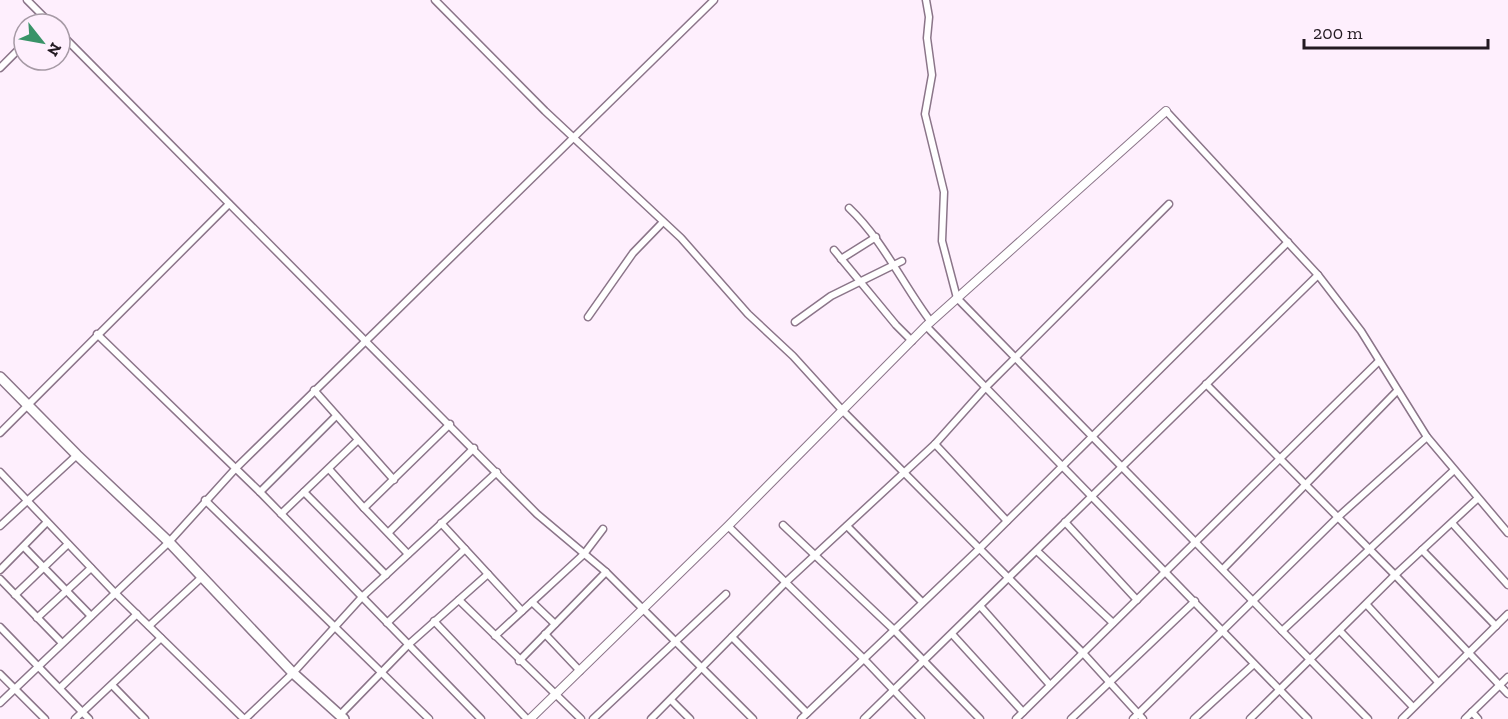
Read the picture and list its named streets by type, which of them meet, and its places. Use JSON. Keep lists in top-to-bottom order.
{
  "scale_bar": "200 m",
  "north": "bottom right"
}
